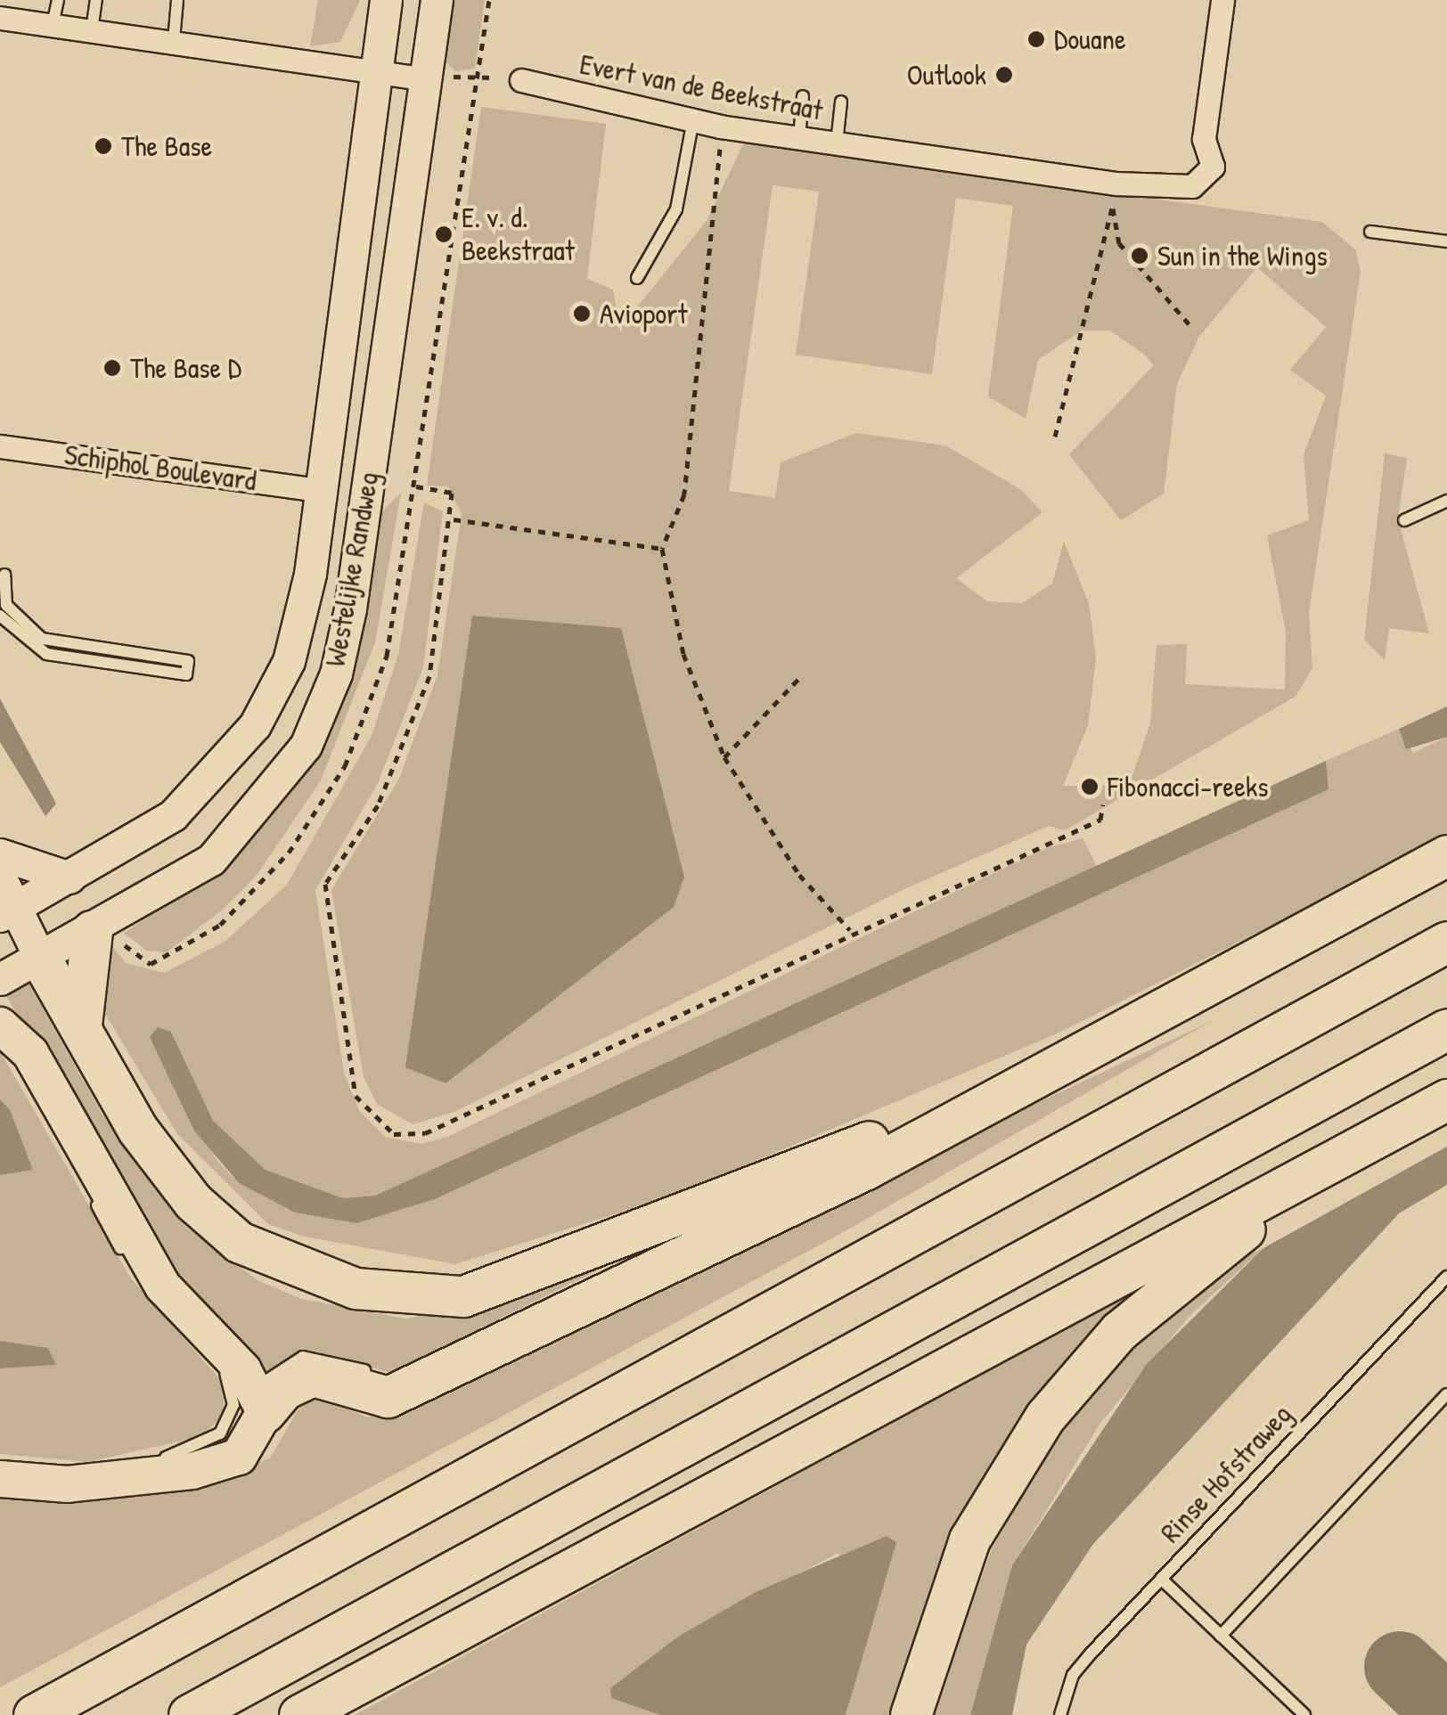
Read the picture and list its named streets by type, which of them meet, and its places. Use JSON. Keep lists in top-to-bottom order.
{
  "streets": {
    "street": ["Evert van de Beekstraat", "Schiphol Boulevard", "Westelijke Randweg"],
    "lane": ["Rinse Hofstraweg"]
  },
  "crossings": [
    ["Schiphol Boulevard", "Westelijke Randweg"]
  ],
  "places": [
    "Douane",
    "Outlook",
    "The Base",
    "E. v. d. Beekstraat",
    "Sun in the Wings",
    "Avioport",
    "The Base D",
    "Fibonacci-reeks"
  ]
}
